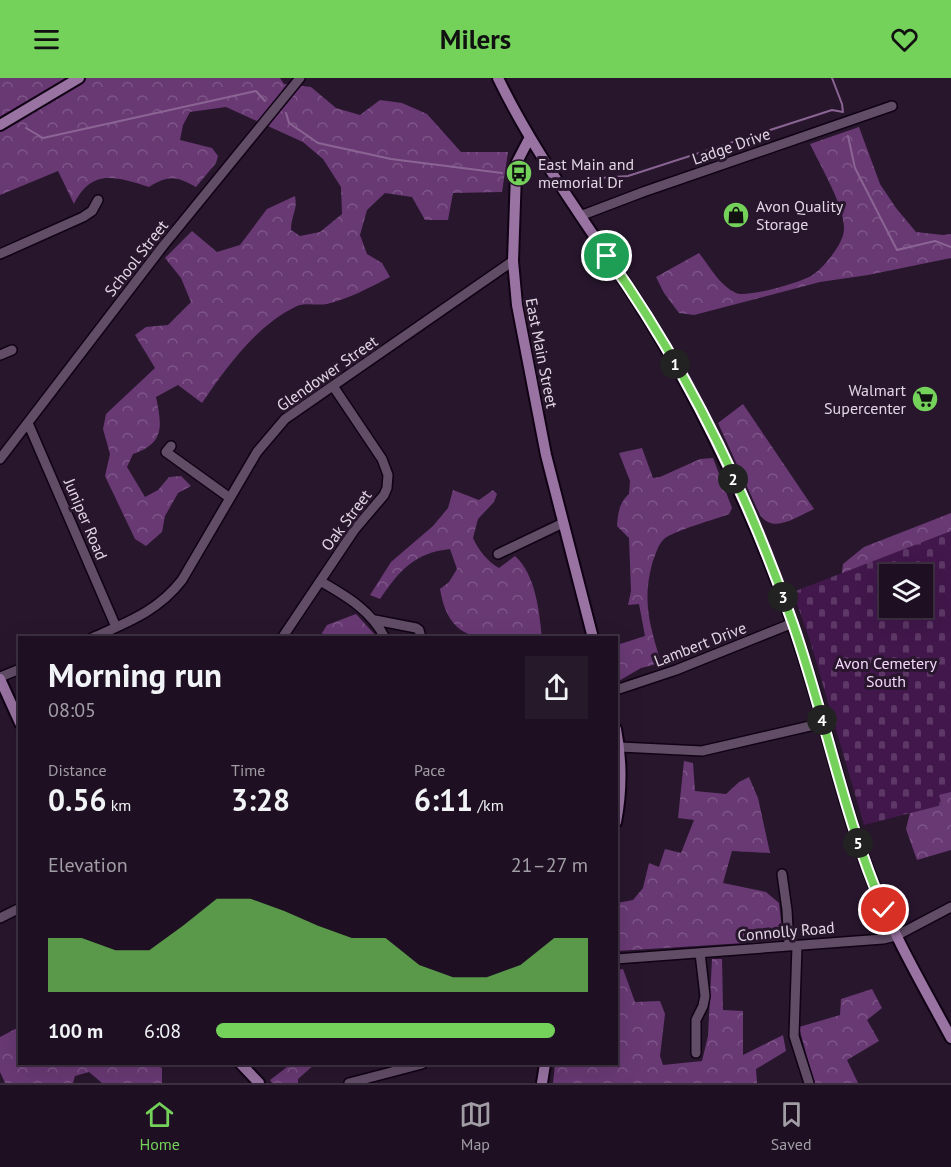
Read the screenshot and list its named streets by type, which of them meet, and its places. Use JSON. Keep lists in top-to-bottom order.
{
  "streets": {
    "main road": ["East Main Street"],
    "street": [
      "Ladge Drive",
      "School Street",
      "Glendower Street",
      "Juniper Road",
      "Oak Street",
      "Lambert Drive",
      "Connolly Road"
    ]
  },
  "crossings": [
    ["School Street", "Juniper Road"],
    ["East Main Street", "Glendower Street"],
    ["Glendower Street", "Juniper Road"],
    ["Glendower Street", "Oak Street"]
  ],
  "parks": ["Avon Cemetery South"],
  "places": {
    "bus stop": ["East Main and memorial Dr"],
    "shop": ["Avon Quality Storage"],
    "supermarket": ["Walmart Supercenter"]
  },
  "page": {
    "header": "Milers",
    "pins": [
      "1",
      "2",
      "3",
      "4",
      "5"
    ],
    "heading": ["Morning run", "08:05"],
    "stats": [
      ["Distance", "0.56 km"],
      ["Time", "3:28"],
      ["Pace", "6:11 /km"]
    ],
    "chart": ["Elevation", "21–27 m"],
    "list": [
      {
        "name": "100 m",
        "note": "6:08"
      }
    ],
    "tabs": ["Home", "Map", "Saved"]
  }
}
